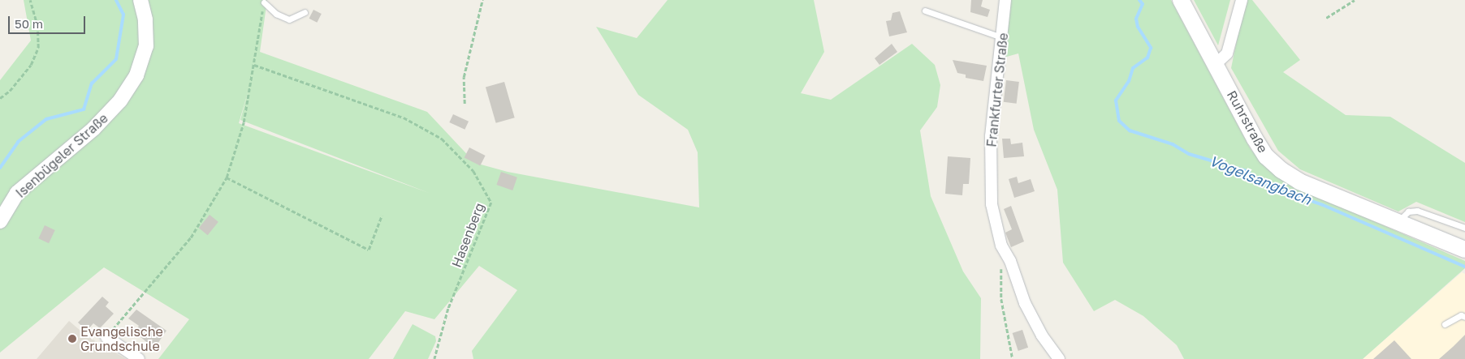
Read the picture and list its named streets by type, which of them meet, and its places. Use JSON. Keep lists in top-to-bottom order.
{
  "streets": {
    "main road": ["Ruhrstraße"],
    "street": ["Frankfurter Straße", "Isenbügeler Straße"],
    "path": ["Hasenberg"]
  },
  "water": ["Vogelsangbach"],
  "places": ["Evangelische Grundschule"],
  "scale_bar": "50 m"
}
